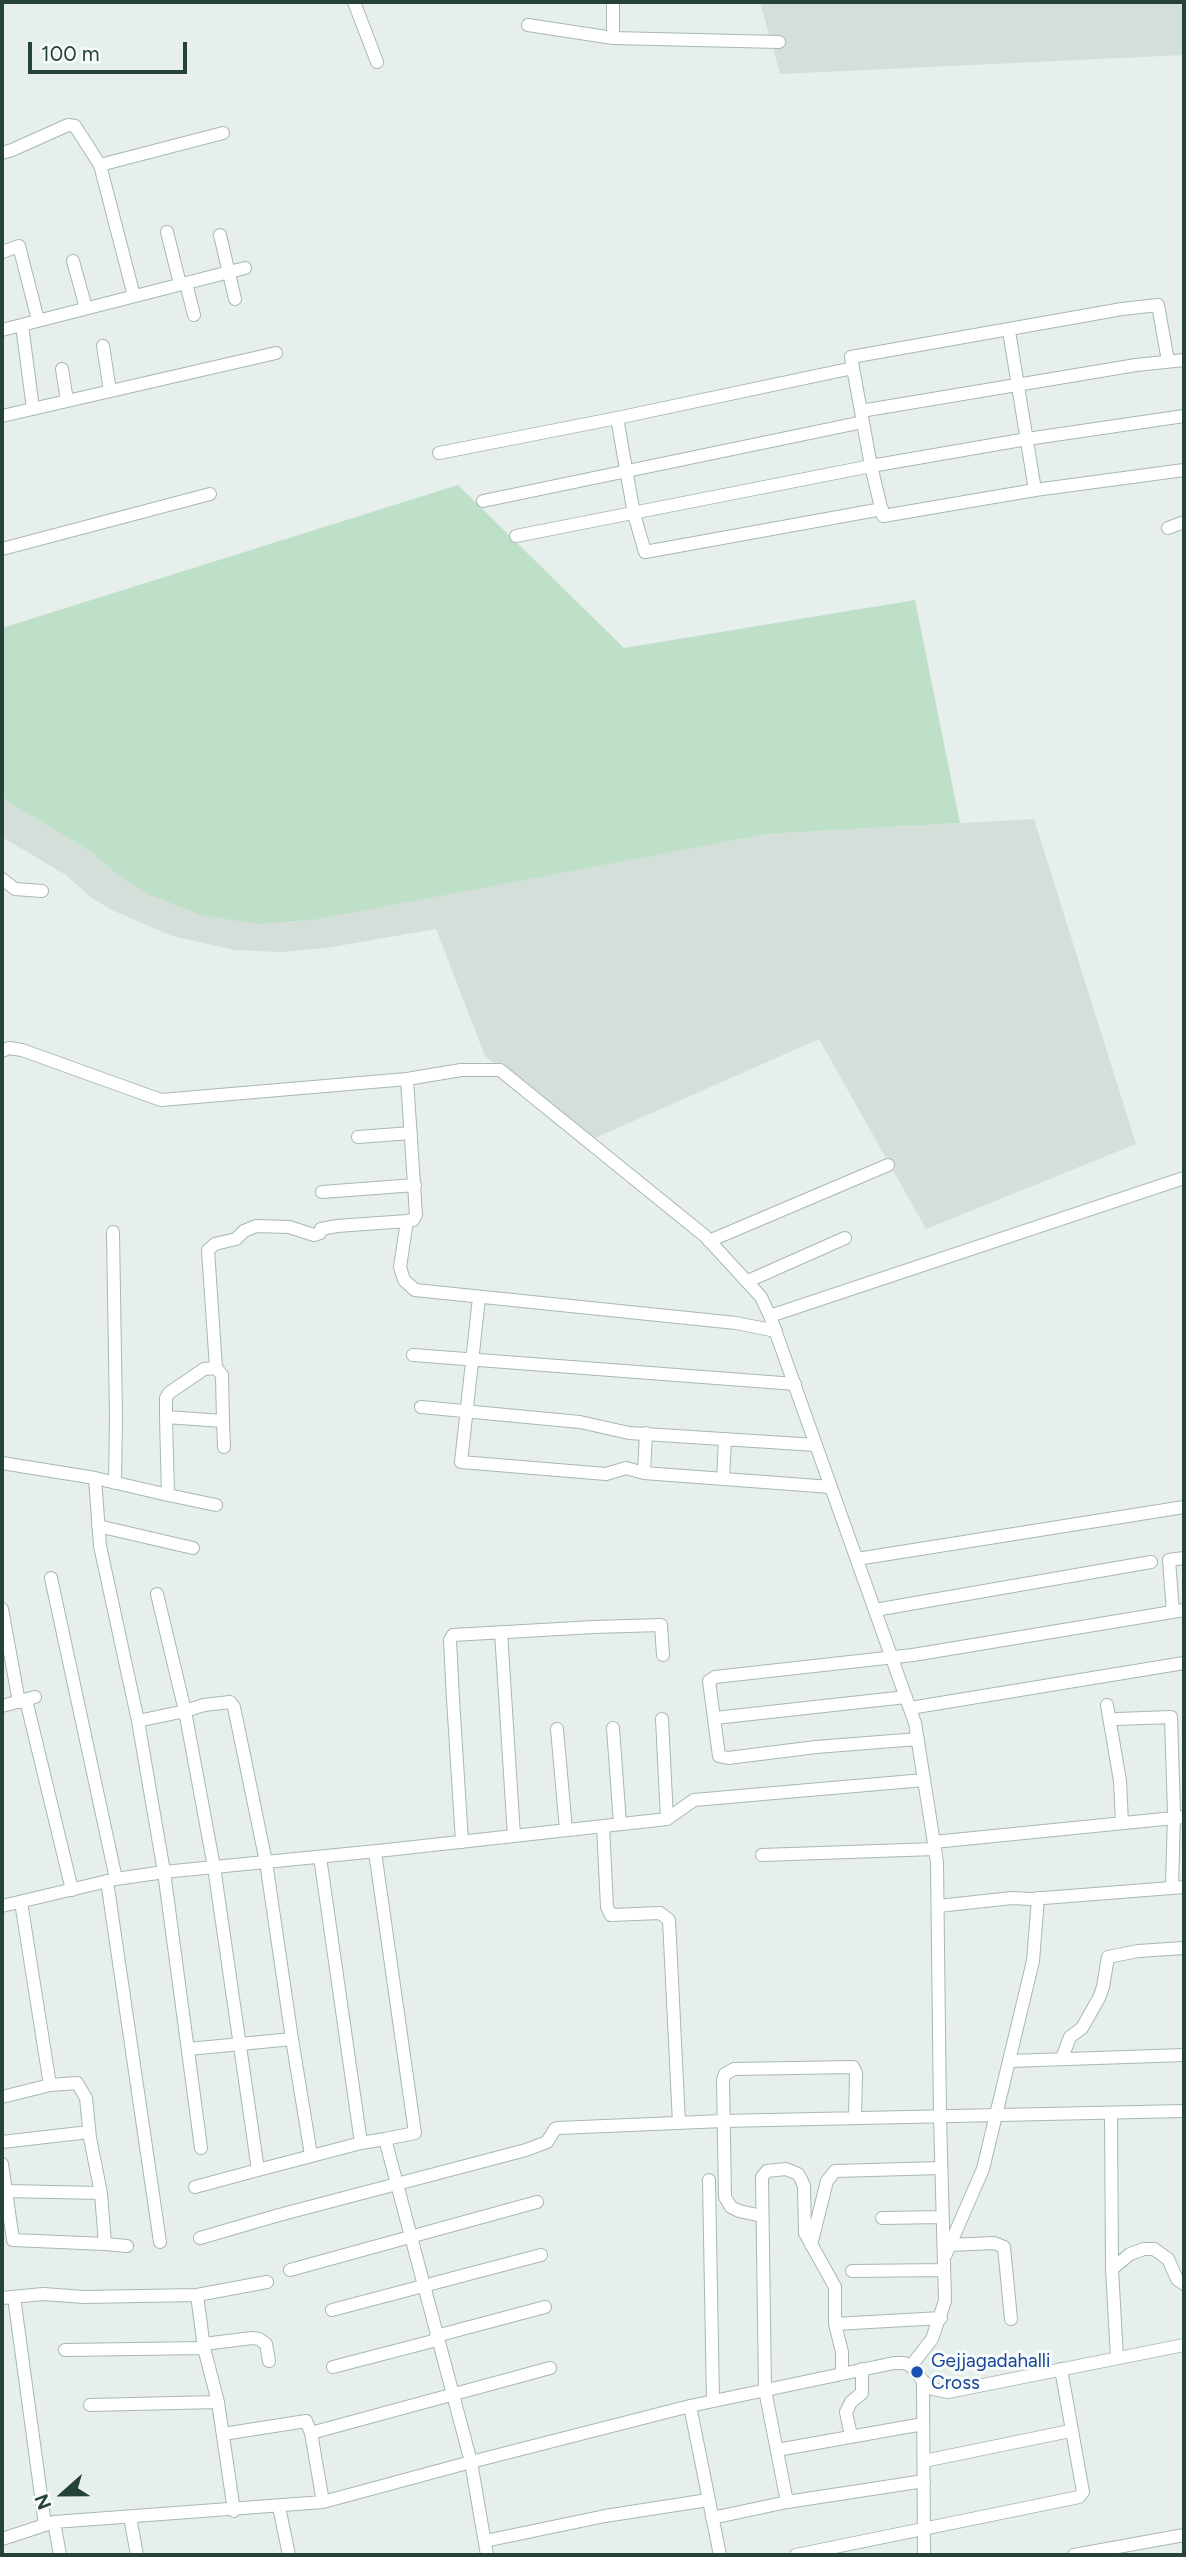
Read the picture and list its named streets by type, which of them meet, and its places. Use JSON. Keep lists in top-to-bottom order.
{
  "places": ["Gejjagadahalli Cross"],
  "scale_bar": "100 m",
  "north": "left"
}
